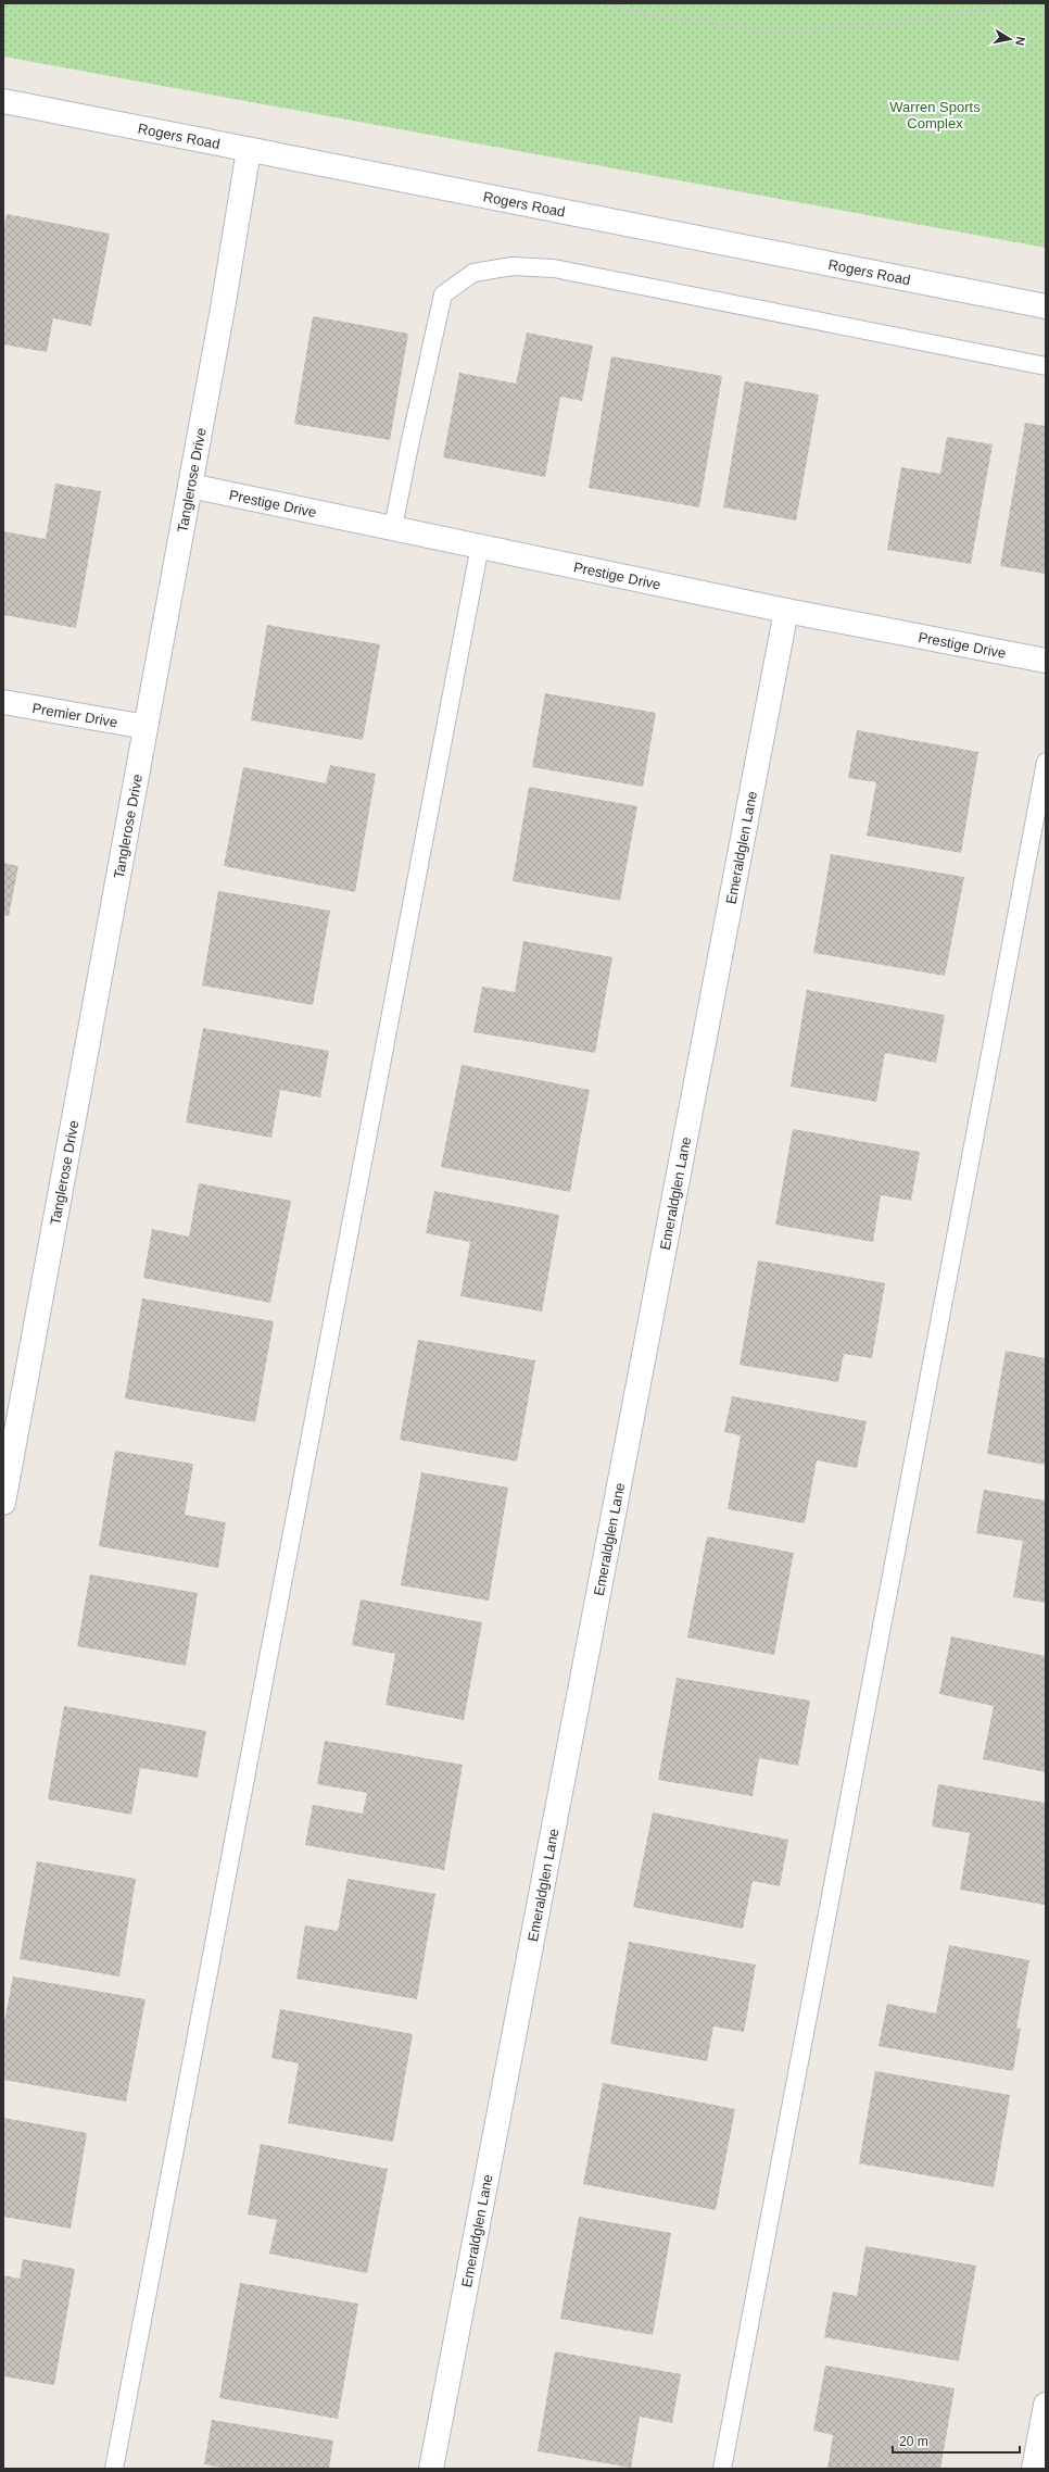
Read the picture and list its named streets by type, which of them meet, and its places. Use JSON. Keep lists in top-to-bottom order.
{
  "streets": {
    "street": [
      "Rogers Road",
      "Tanglerose Drive",
      "Prestige Drive",
      "Premier Drive",
      "Emeraldglen Lane"
    ]
  },
  "crossings": [
    ["Rogers Road", "Tanglerose Drive"],
    ["Tanglerose Drive", "Prestige Drive"],
    ["Tanglerose Drive", "Premier Drive"],
    ["Prestige Drive", "Emeraldglen Lane"]
  ],
  "parks": ["Warren Sports Complex"],
  "scale_bar": "20 m",
  "north": "right"
}
